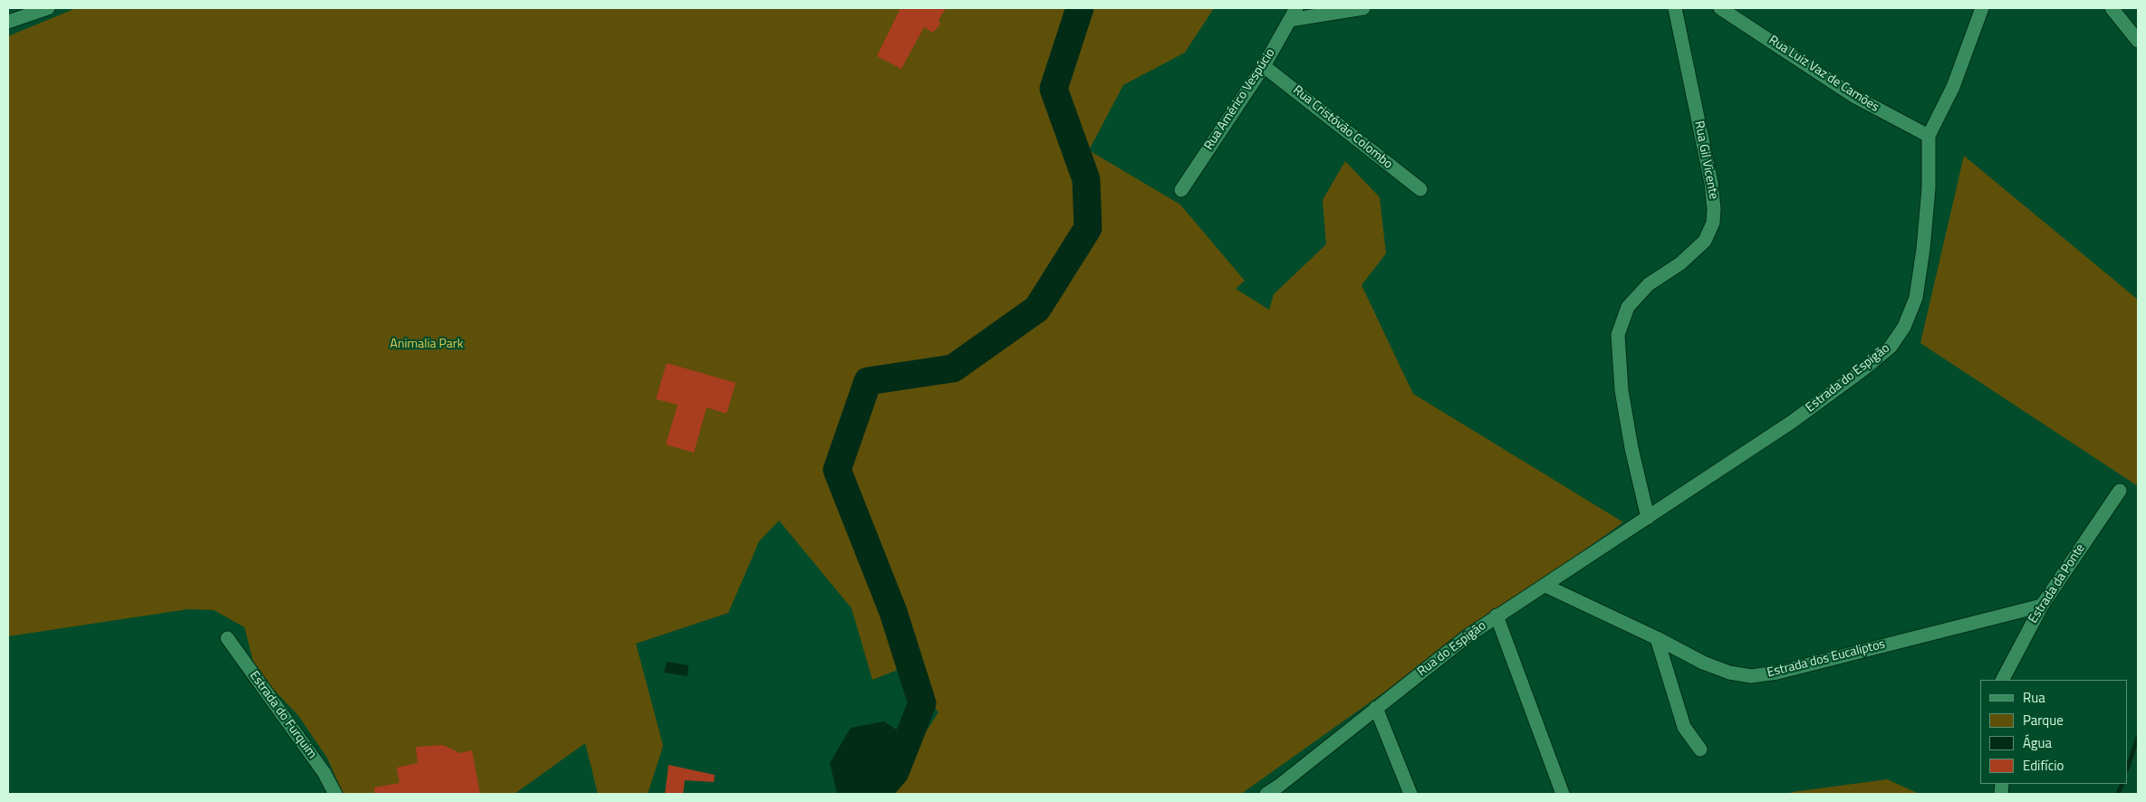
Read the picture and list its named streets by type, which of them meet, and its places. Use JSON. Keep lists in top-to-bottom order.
{
  "streets": {
    "street": [
      "Rua Luiz Vaz de Camões",
      "Rua Américo Vespúcio",
      "Rua Cristóvão Colombo",
      "Rua Gil Vicente",
      "Estrada do Espigão",
      "Estrada da Ponte",
      "Rua do Espigão",
      "Estrada dos Eucaliptos",
      "Estrada do Furquim"
    ]
  },
  "crossings": [
    ["Rua Luiz Vaz de Camões", "Estrada do Espigão"],
    ["Rua Américo Vespúcio", "Rua Cristóvão Colombo"],
    ["Rua Gil Vicente", "Estrada do Espigão"],
    ["Rua Gil Vicente", "Rua do Espigão"],
    ["Estrada do Espigão", "Rua do Espigão"],
    ["Estrada da Ponte", "Estrada dos Eucaliptos"],
    ["Rua do Espigão", "Estrada dos Eucaliptos"]
  ],
  "parks": ["Animalia Park"],
  "legend": [
    "Rua",
    "Parque",
    "Água",
    "Edifício"
  ]
}
